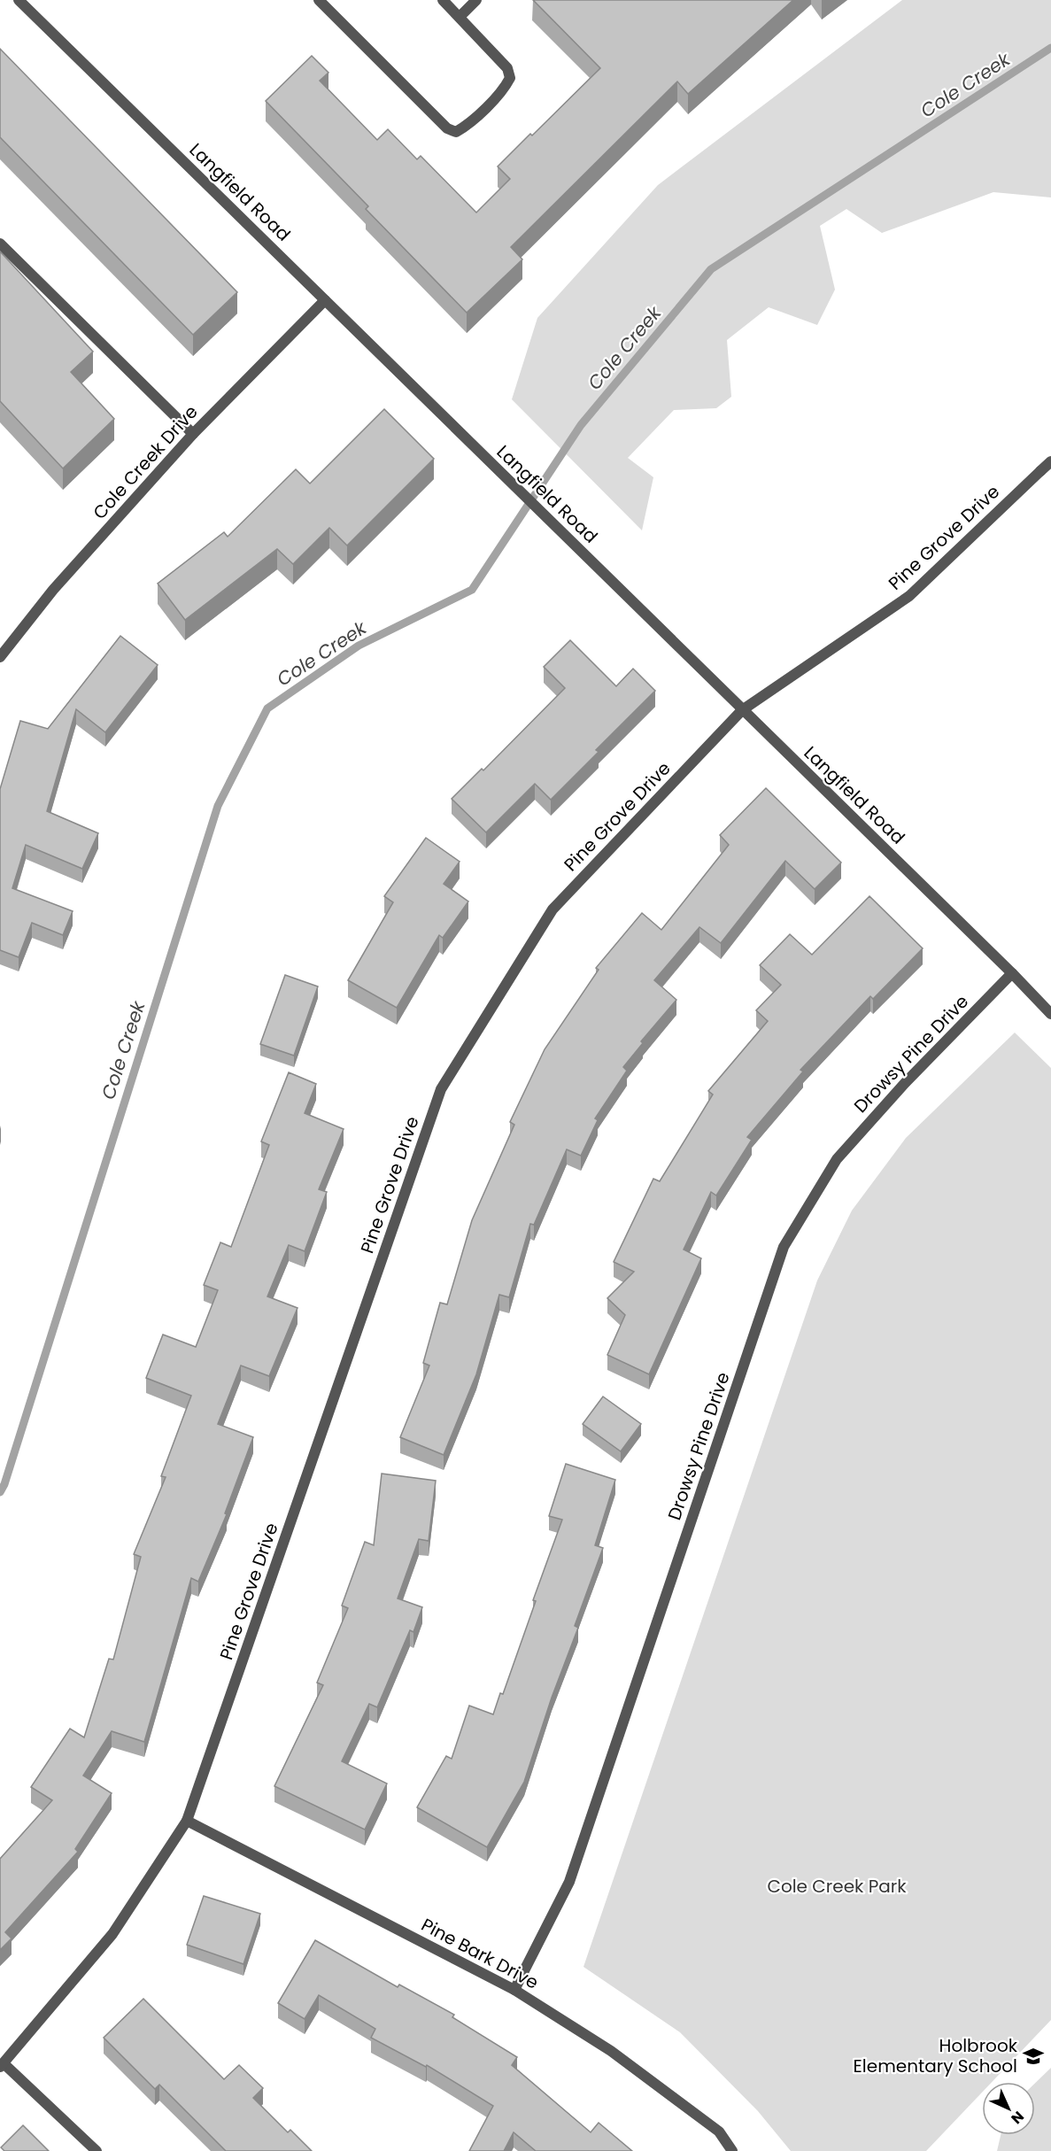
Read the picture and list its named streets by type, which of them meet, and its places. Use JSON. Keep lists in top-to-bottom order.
{
  "streets": {
    "street": [
      "Langfield Road",
      "Cole Creek Drive",
      "Pine Grove Drive",
      "Drowsy Pine Drive",
      "Pine Bark Drive"
    ]
  },
  "crossings": [
    ["Langfield Road", "Cole Creek Drive"],
    ["Langfield Road", "Pine Grove Drive"],
    ["Langfield Road", "Drowsy Pine Drive"],
    ["Pine Grove Drive", "Pine Bark Drive"],
    ["Drowsy Pine Drive", "Pine Bark Drive"]
  ],
  "water": ["Cole Creek"],
  "parks": ["Cole Creek Park"],
  "places": {
    "school or university": ["Holbrook Elementary School"]
  },
  "north": "bottom right"
}
